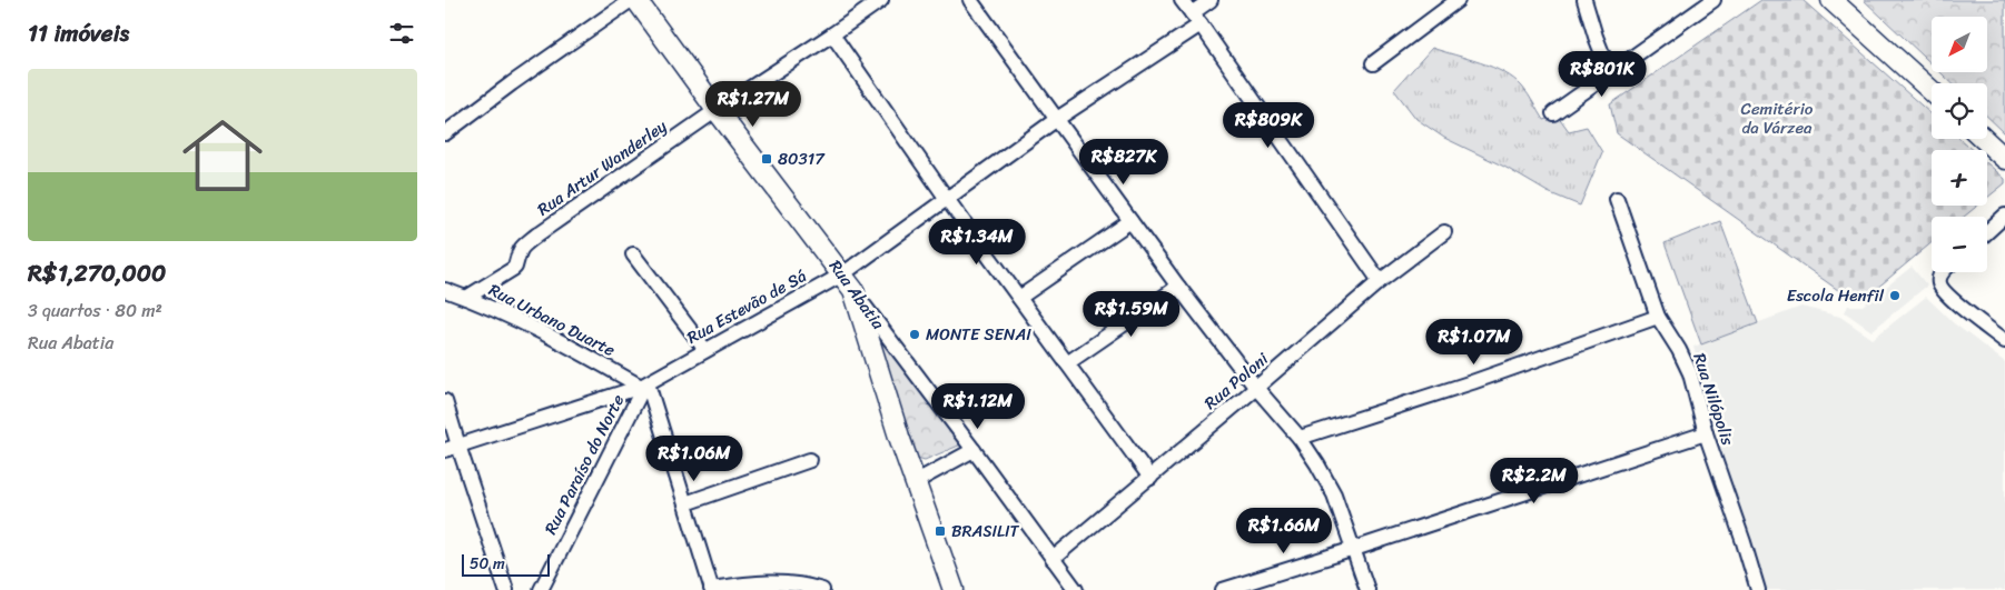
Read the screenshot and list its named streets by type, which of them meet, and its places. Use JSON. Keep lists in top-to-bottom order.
{
  "streets": {
    "street": [
      "Rua Artur Wanderley",
      "Rua Abatia",
      "Rua Estevão de Sá",
      "Rua Urbano Duarte",
      "Rua Poloni",
      "Rua Nilópolis",
      "Rua Paraíso do Norte"
    ]
  },
  "crossings": [
    ["Rua Artur Wanderley", "Rua Abatia"],
    ["Rua Artur Wanderley", "Rua Urbano Duarte"],
    ["Rua Abatia", "Rua Estevão de Sá"],
    ["Rua Abatia", "Rua Poloni"],
    ["Rua Estevão de Sá", "Rua Urbano Duarte"],
    ["Rua Estevão de Sá", "Rua Paraíso do Norte"],
    ["Rua Urbano Duarte", "Rua Paraíso do Norte"]
  ],
  "parks": ["Cemitério da Várzea"],
  "places": {
    "transit": ["80317", "BRASILIT"],
    "other": ["Escola Henfil", "MONTE SENAI"]
  },
  "scale_bar": "50 m",
  "north": "bottom left",
  "page": {
    "heading": "11 imóveis",
    "map_buttons": ["+", "−"],
    "price": [
      "R$801K",
      "R$1.27M",
      "R$809K",
      "R$827K",
      "R$1.34M",
      "R$1.59M",
      "R$1.07M",
      "R$1.12M",
      "R$1.06M",
      "R$2.2M",
      "R$1.66M"
    ],
    "list": [
      {
        "name": "R$1,270,000",
        "note": "3 quartos · 80 m² · Rua Abatia"
      }
    ],
    "scale": "50 m"
  }
}
